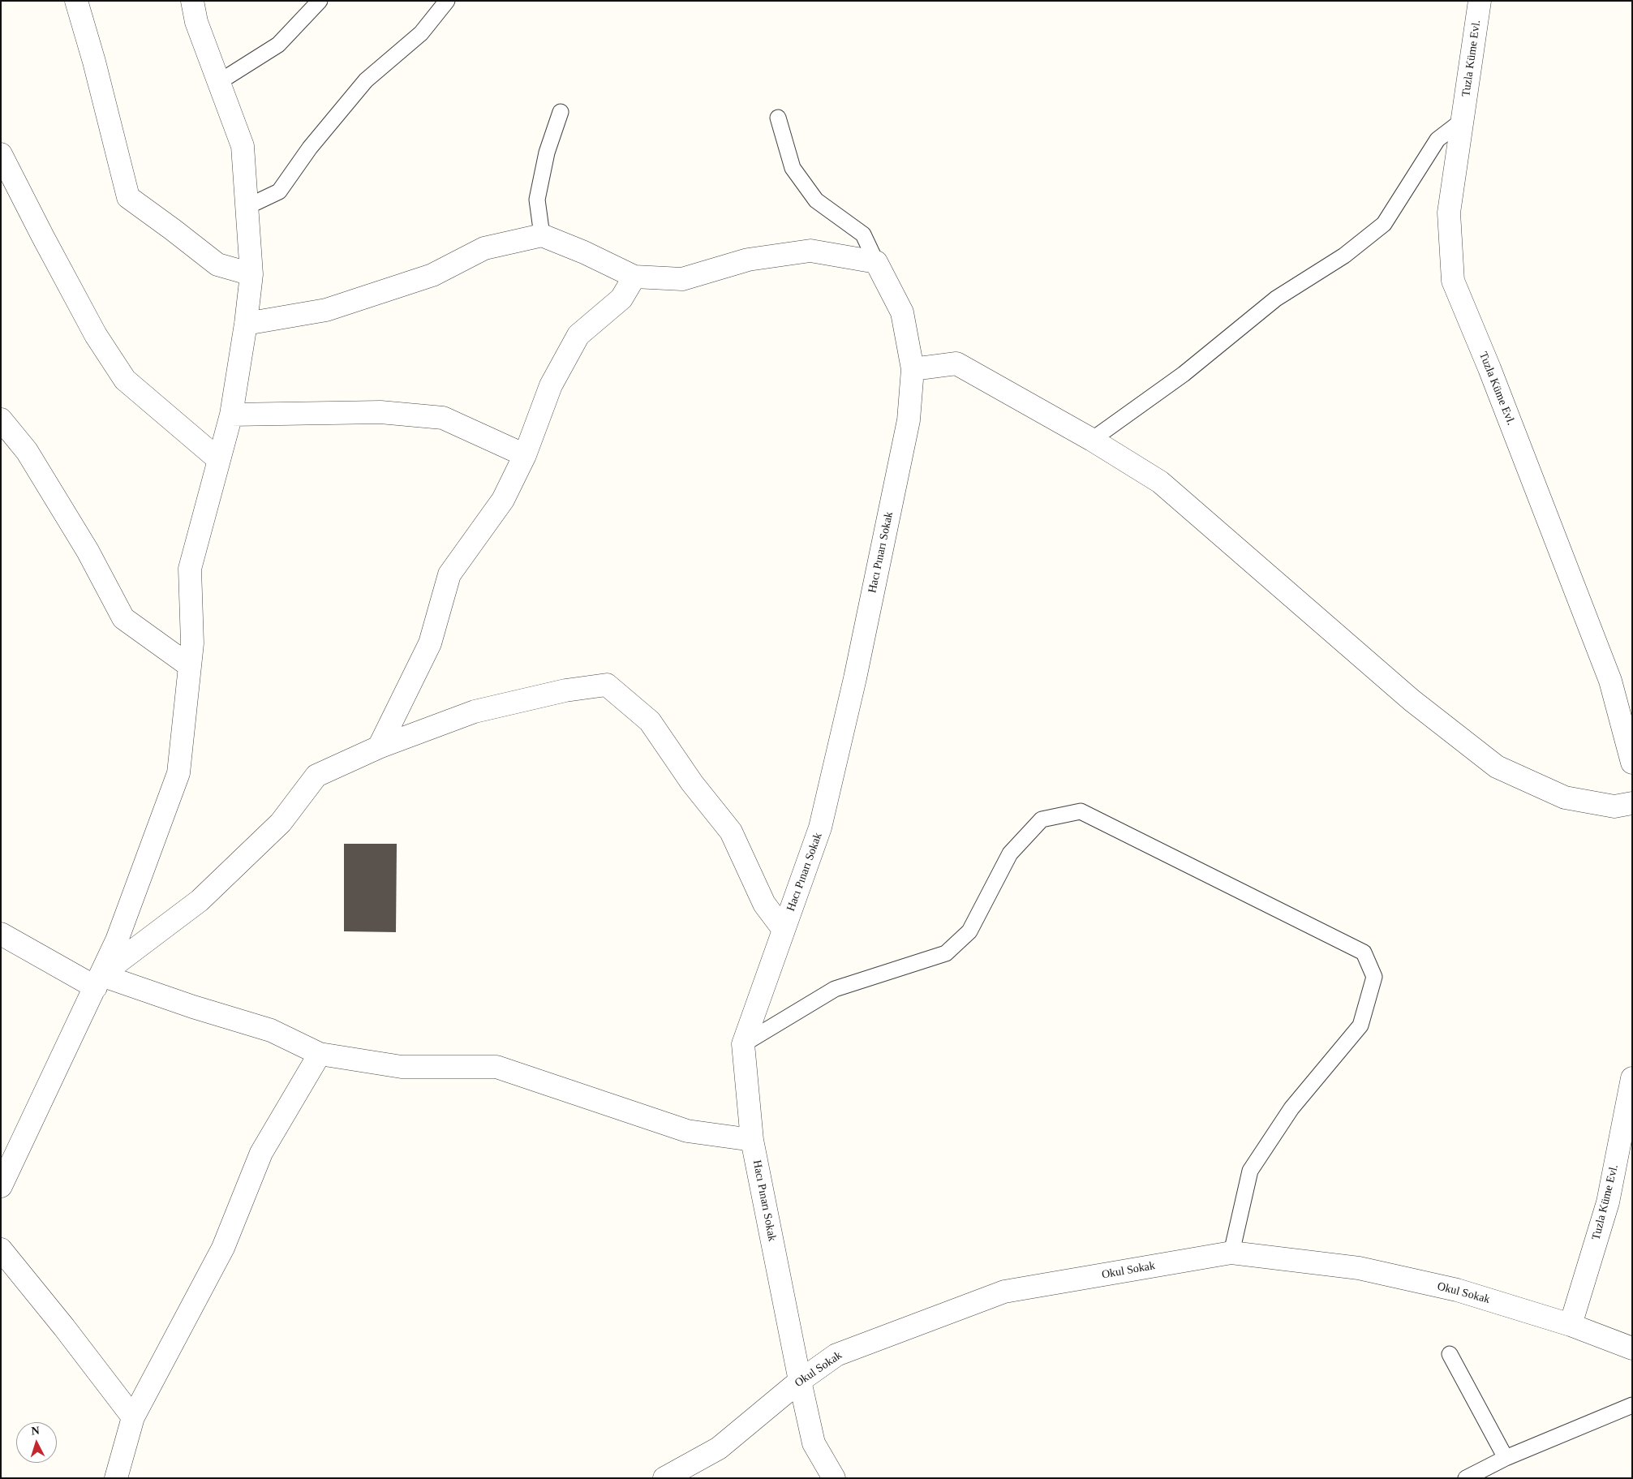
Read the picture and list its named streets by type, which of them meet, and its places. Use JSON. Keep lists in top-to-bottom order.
{
  "streets": {
    "street": ["Tuzla Küme Evl.", "Hacı Pınarı Sokak", "Okul Sokak"]
  },
  "crossings": [
    ["Tuzla Küme Evl.", "Okul Sokak"],
    ["Hacı Pınarı Sokak", "Okul Sokak"]
  ],
  "north": "top"
}
